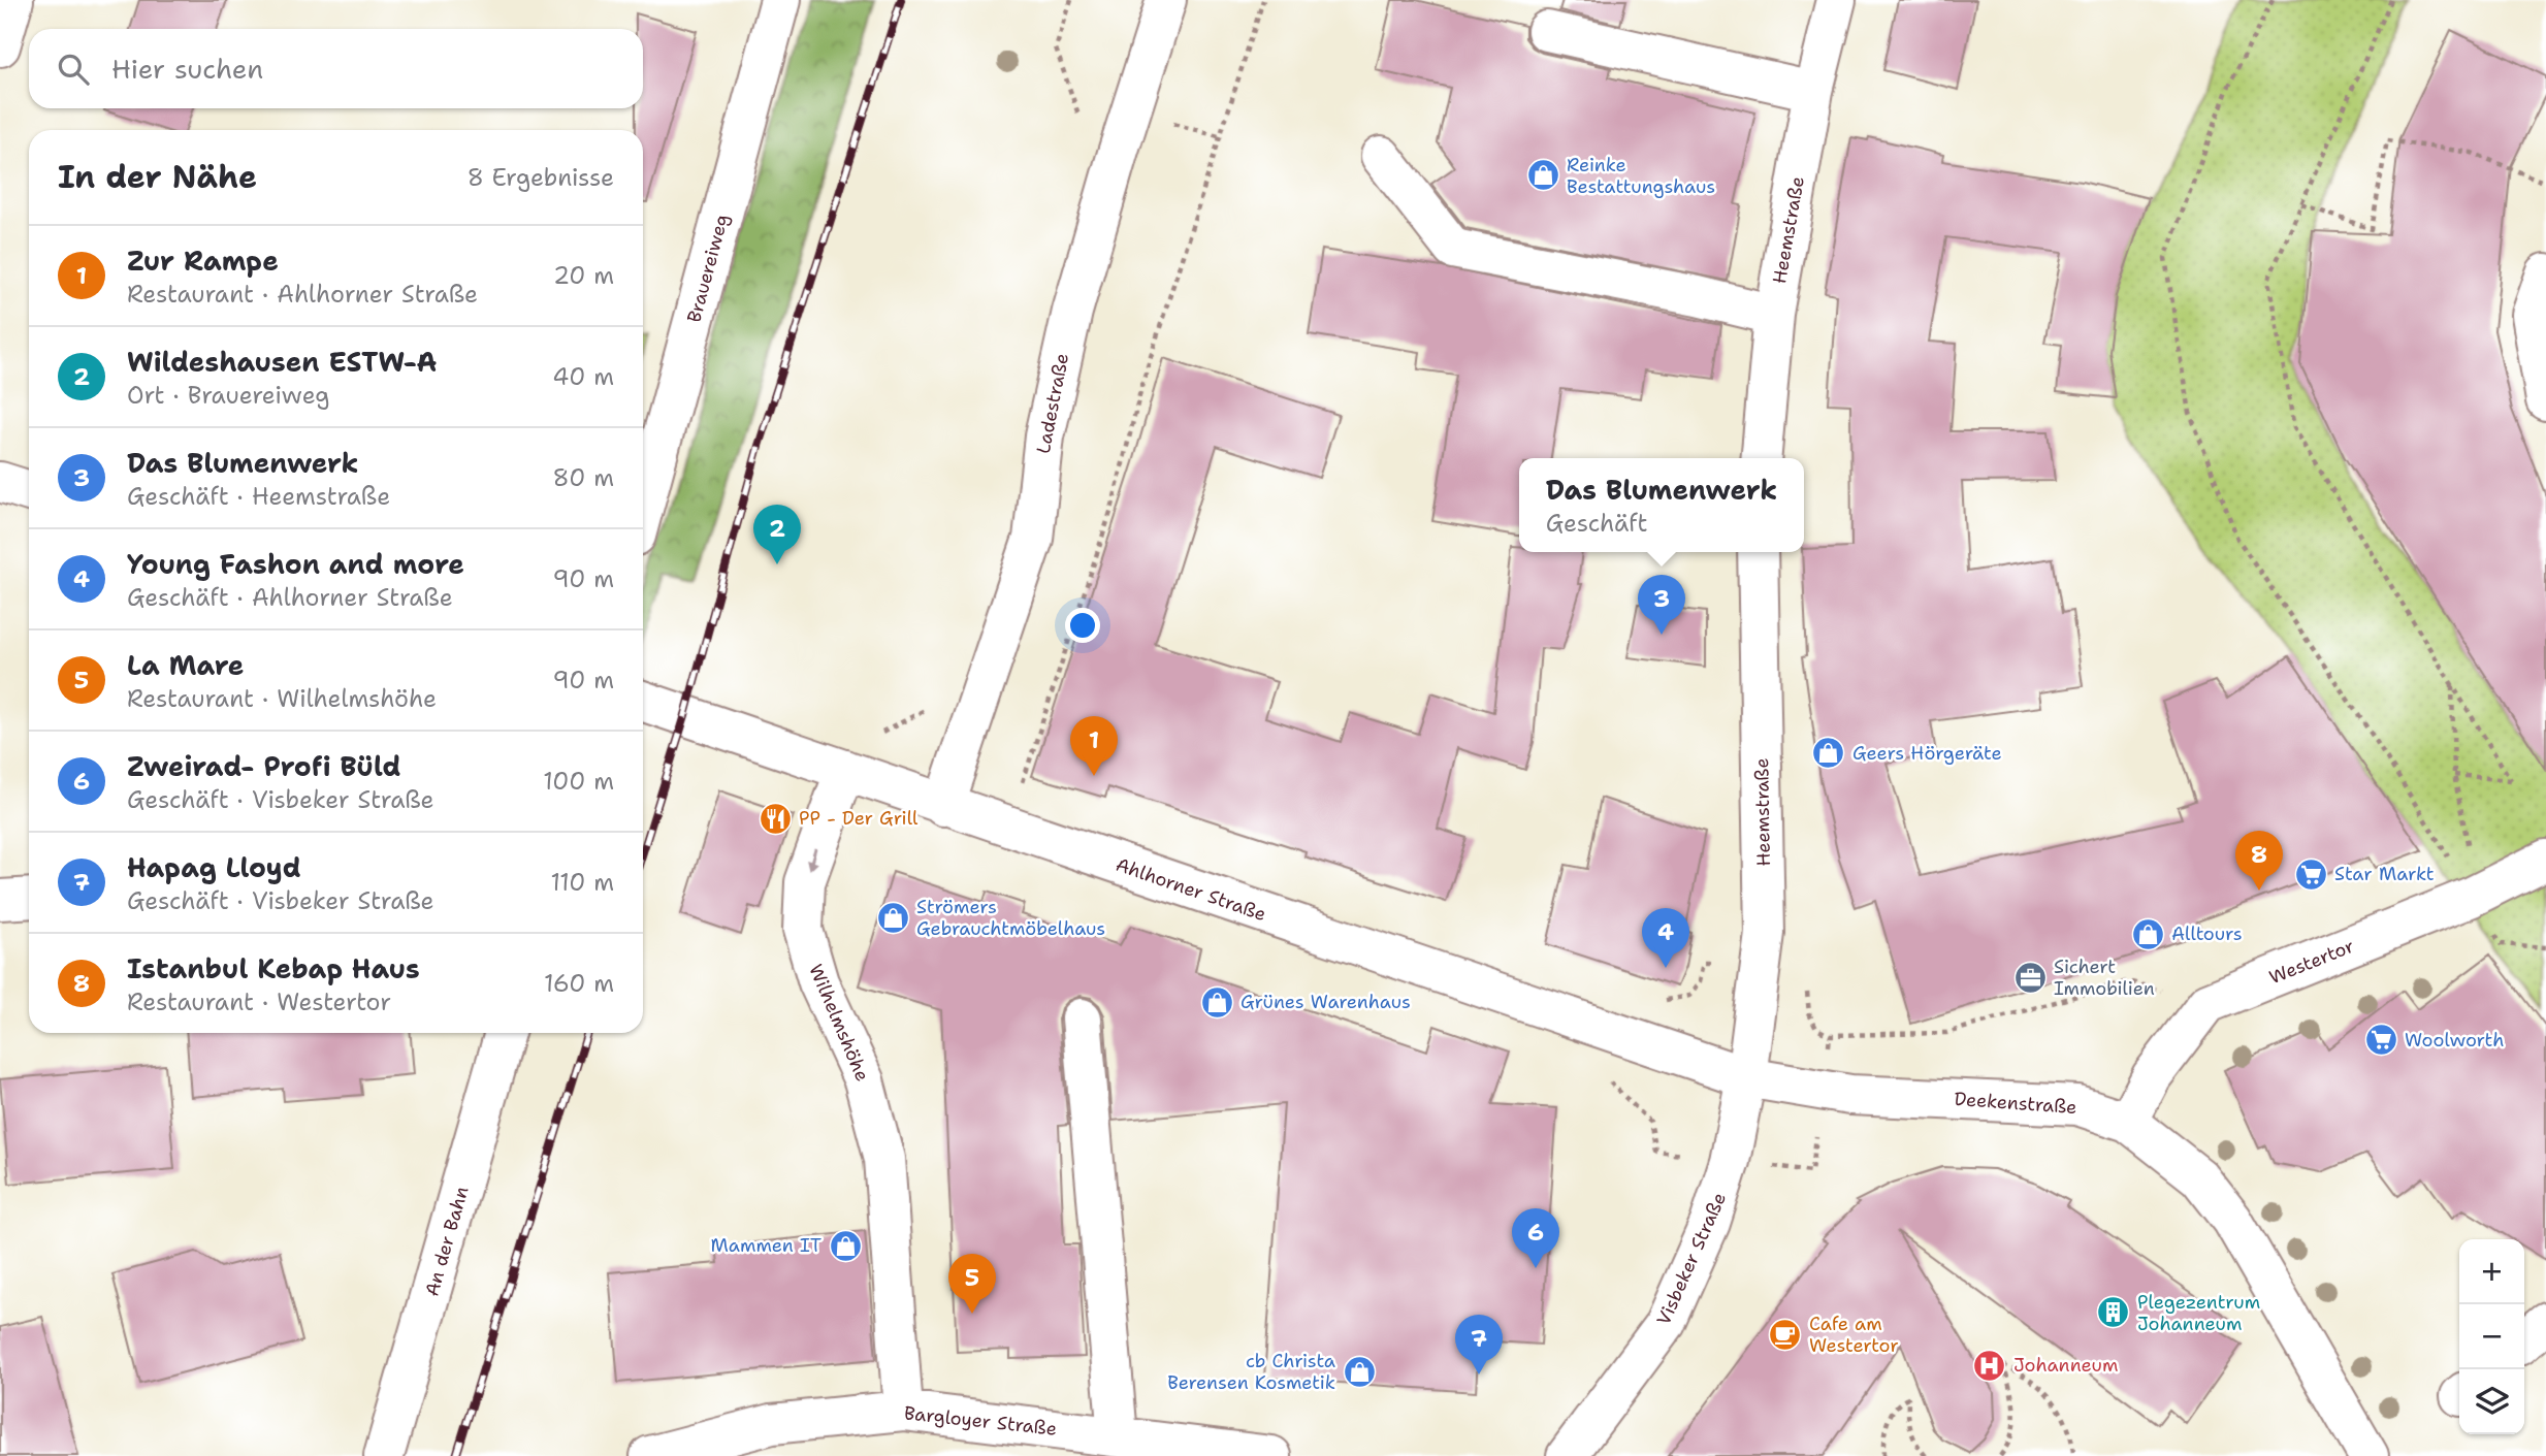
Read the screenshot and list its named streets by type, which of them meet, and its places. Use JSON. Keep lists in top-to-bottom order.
{
  "streets": {
    "street": [
      "Heemstraße",
      "Brauereiweg",
      "Ladestraße",
      "Ahlhorner Straße",
      "Westertor",
      "Wilhelmshöhe",
      "Deekenstraße",
      "An der Bahn",
      "Visbeker Straße",
      "Bargloyer Straße"
    ]
  },
  "crossings": [
    ["Heemstraße", "Ahlhorner Straße"],
    ["Heemstraße", "Deekenstraße"],
    ["Heemstraße", "Visbeker Straße"],
    ["Ladestraße", "Ahlhorner Straße"],
    ["Ahlhorner Straße", "Wilhelmshöhe"],
    ["Ahlhorner Straße", "Deekenstraße"],
    ["Ahlhorner Straße", "Visbeker Straße"],
    ["Wilhelmshöhe", "Bargloyer Straße"],
    ["Deekenstraße", "Visbeker Straße"]
  ],
  "places": {
    "shop": [
      "Reinke Bestattungshaus",
      "Geers Hörgeräte",
      "Strömers Gebrauchtmöbelhaus",
      "Alltours",
      "Grünes Warenhaus",
      "Mammen IT",
      "cb Christa Berensen Kosmetik"
    ],
    "restaurant": ["PP - Der Grill"],
    "supermarket": ["Star Markt", "Woolworth"],
    "office": ["Sichert Immobilien"],
    "building": ["Plegezentrum Johanneum"],
    "cafe": ["Cafe am Westertor"],
    "hospital": ["Johanneum"]
  },
  "page": {
    "search": "Hier suchen",
    "heading": ["In der Nähe", "8 Ergebnisse"],
    "list": [
      {
        "mark": "1",
        "name": "Zur Rampe",
        "note": "Restaurant · Ahlhorner Straße",
        "value": "20 m"
      },
      {
        "mark": "2",
        "name": "Wildeshausen ESTW-A",
        "note": "Ort · Brauereiweg",
        "value": "40 m"
      },
      {
        "mark": "3",
        "name": "Das Blumenwerk",
        "note": "Geschäft · Heemstraße",
        "value": "80 m"
      },
      {
        "mark": "4",
        "name": "Young Fashon and more",
        "note": "Geschäft · Ahlhorner Straße",
        "value": "90 m"
      },
      {
        "mark": "5",
        "name": "La Mare",
        "note": "Restaurant · Wilhelmshöhe",
        "value": "90 m"
      },
      {
        "mark": "6",
        "name": "Zweirad- Profi Büld",
        "note": "Geschäft · Visbeker Straße",
        "value": "100 m"
      },
      {
        "mark": "7",
        "name": "Hapag Lloyd",
        "note": "Geschäft · Visbeker Straße",
        "value": "110 m"
      },
      {
        "mark": "8",
        "name": "Istanbul Kebap Haus",
        "note": "Restaurant · Westertor",
        "value": "160 m"
      }
    ],
    "popup": ["Das Blumenwerk", "Geschäft"],
    "pins": [
      "2",
      "3",
      "1",
      "8",
      "4",
      "6",
      "5",
      "7"
    ],
    "map_buttons": ["+", "−"]
  }
}
